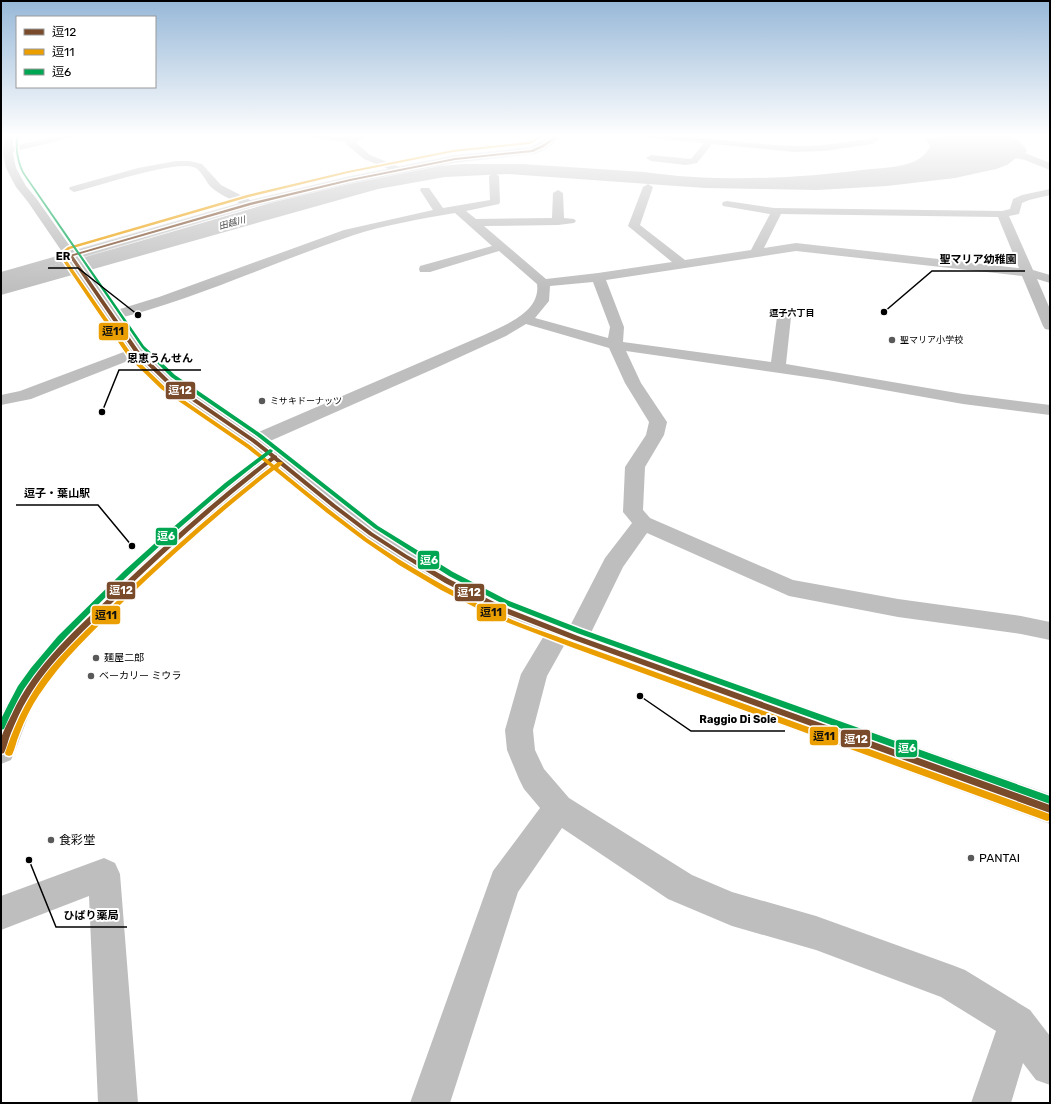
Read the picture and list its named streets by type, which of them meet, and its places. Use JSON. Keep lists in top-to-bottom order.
{
  "districts": ["逗子六丁目"],
  "water": ["田越川"],
  "places": [
    "聖マリア幼稚園",
    "ER",
    "聖マリア小学校",
    "ミサキドーナッツ",
    "恩恵うんせん",
    "逗子・葉山駅",
    "麺屋二郎",
    "ベーカリー ミウラ",
    "Raggio Di Sole",
    "食彩堂",
    "PANTAI",
    "ひばり薬局"
  ],
  "lines": ["transit line 逗12", "transit line 逗11", "transit line 逗6"],
  "legend": ["逗12", "逗11", "逗6"]
}
